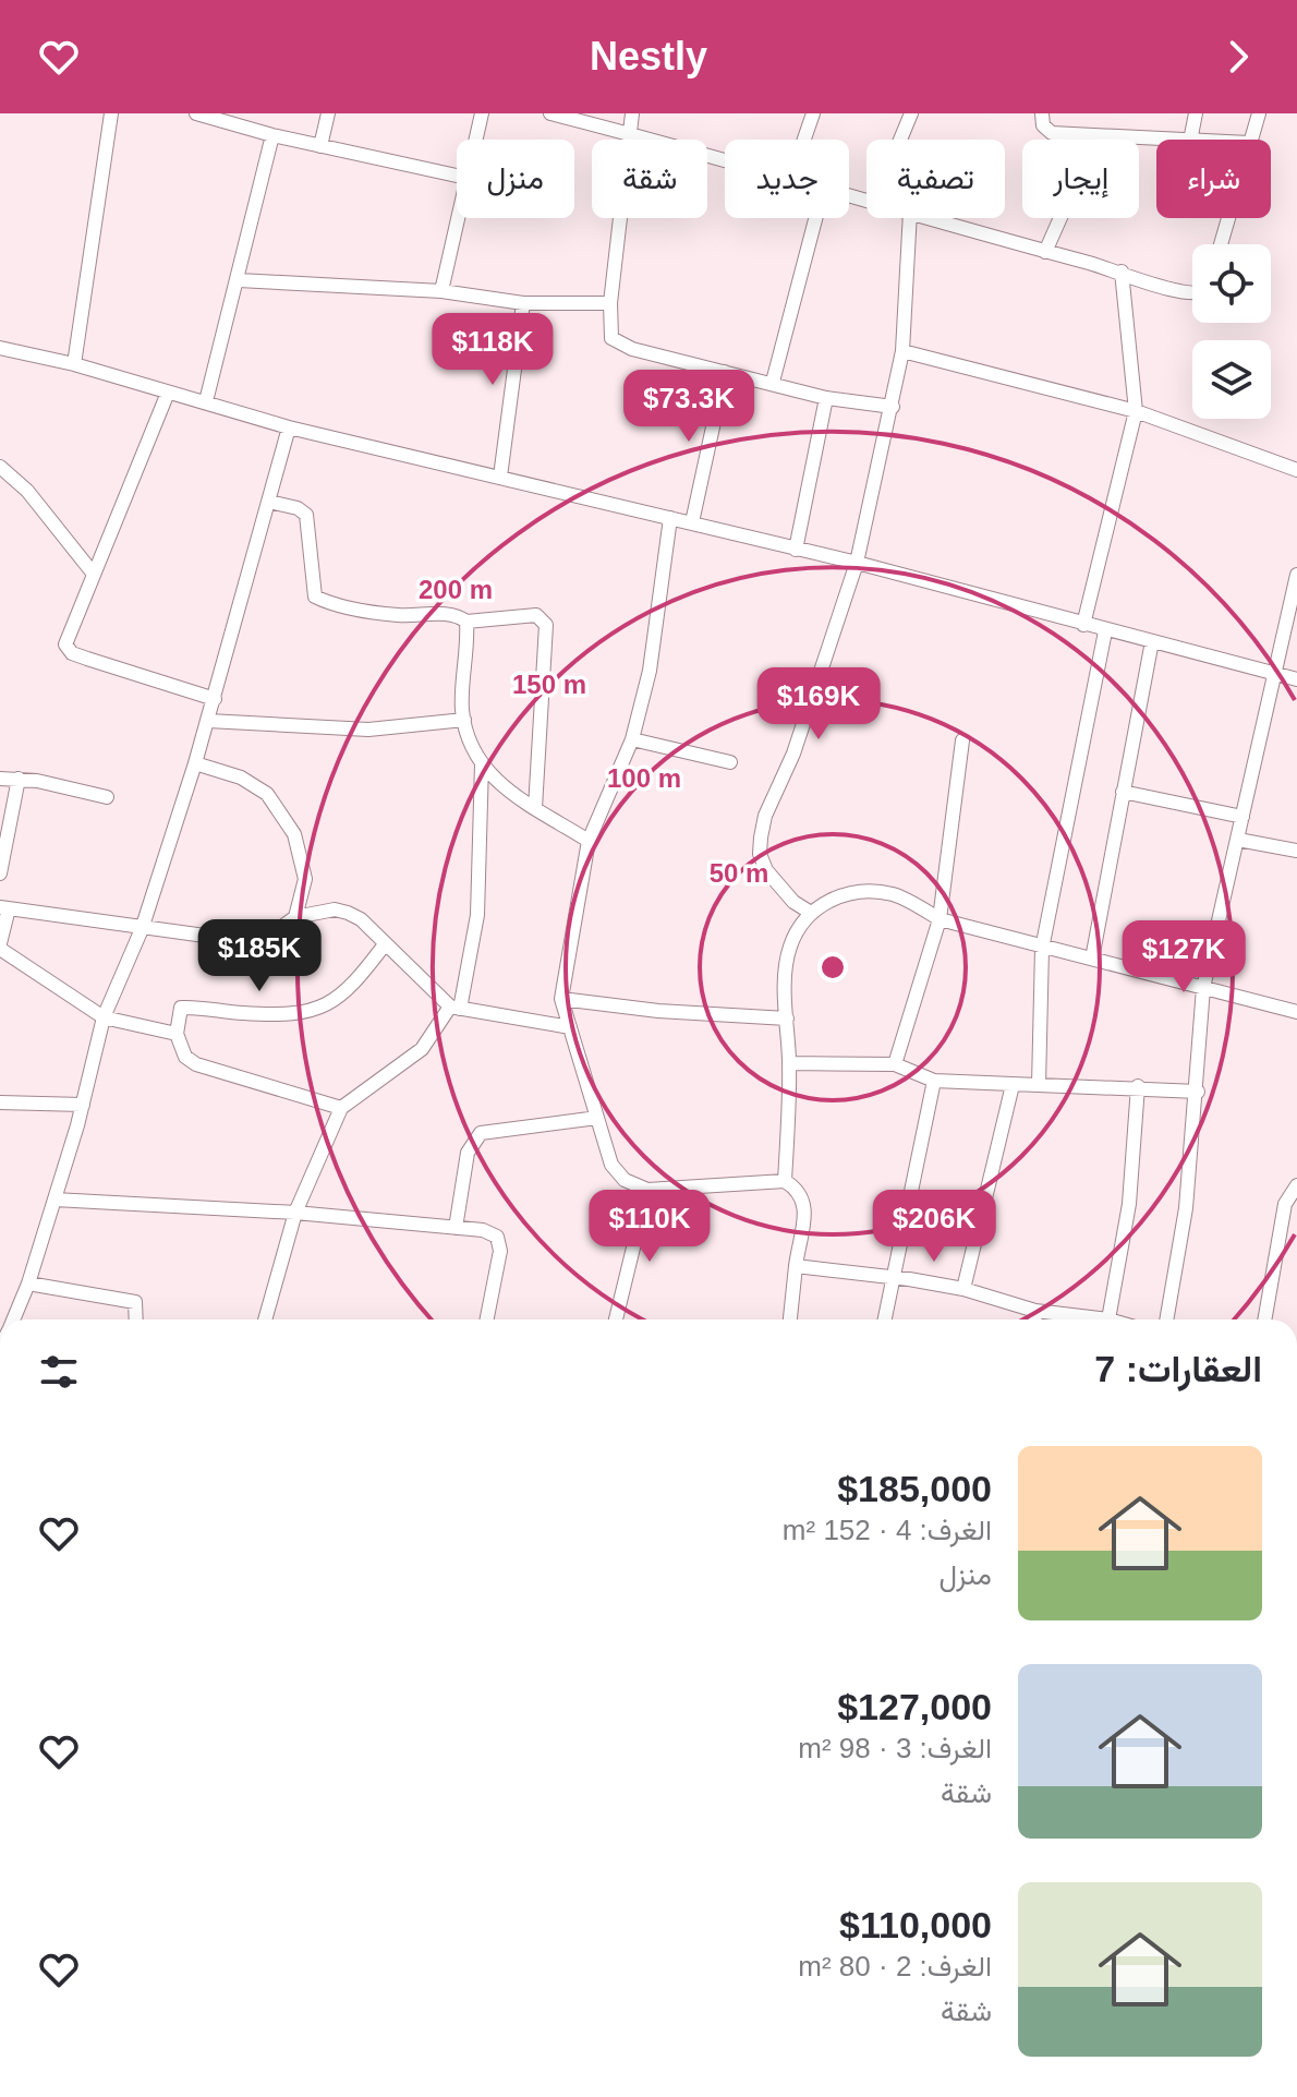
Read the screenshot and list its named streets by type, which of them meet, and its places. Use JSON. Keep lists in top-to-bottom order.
{
  "page": {
    "header": "Nestly",
    "chip": [
      "شراء",
      "إيجار",
      "تصفية",
      "جديد",
      "شقة",
      "منزل"
    ],
    "price": [
      "$118K",
      "$73.3K",
      "$169K",
      "$185K",
      "$127K",
      "$110K",
      "$206K"
    ],
    "heading": "العقارات: 7",
    "list": [
      {
        "name": "$185,000",
        "note": "الغرف: 4 · 152 m² · منزل"
      },
      {
        "name": "$127,000",
        "note": "الغرف: 3 · 98 m² · شقة"
      },
      {
        "name": "$110,000",
        "note": "الغرف: 2 · 80 m² · شقة"
      }
    ]
  },
  "rings": [
    "200 m",
    "150 m",
    "100 m",
    "50 m"
  ]
}
